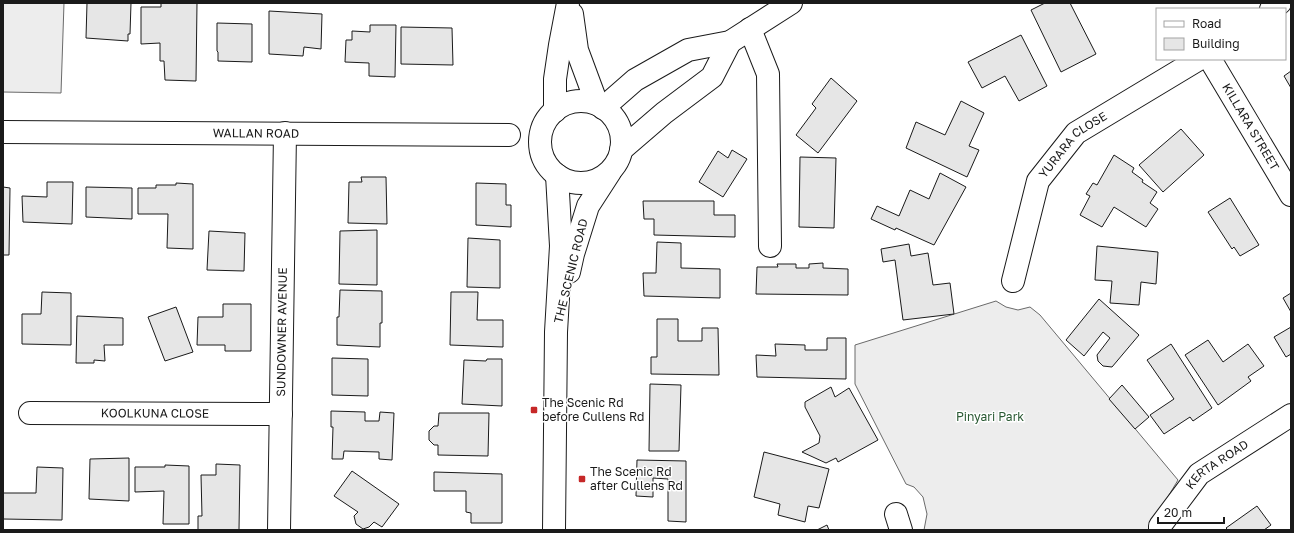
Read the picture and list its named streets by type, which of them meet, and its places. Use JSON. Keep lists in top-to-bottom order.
{
  "streets": {
    "street": [
      "KILLARA STREET",
      "WALLAN ROAD",
      "YURARA CLOSE",
      "THE SCENIC ROAD",
      "SUNDOWNER AVENUE",
      "KOOLKUNA CLOSE",
      "KERTA ROAD"
    ]
  },
  "crossings": [
    ["WALLAN ROAD", "SUNDOWNER AVENUE"],
    ["SUNDOWNER AVENUE", "KOOLKUNA CLOSE"]
  ],
  "parks": ["Pinyari Park"],
  "places": {
    "transit": ["The Scenic Rd before Cullens Rd", "The Scenic Rd after Cullens Rd"]
  },
  "legend": ["Road", "Building"],
  "scale_bar": "20 m"
}
